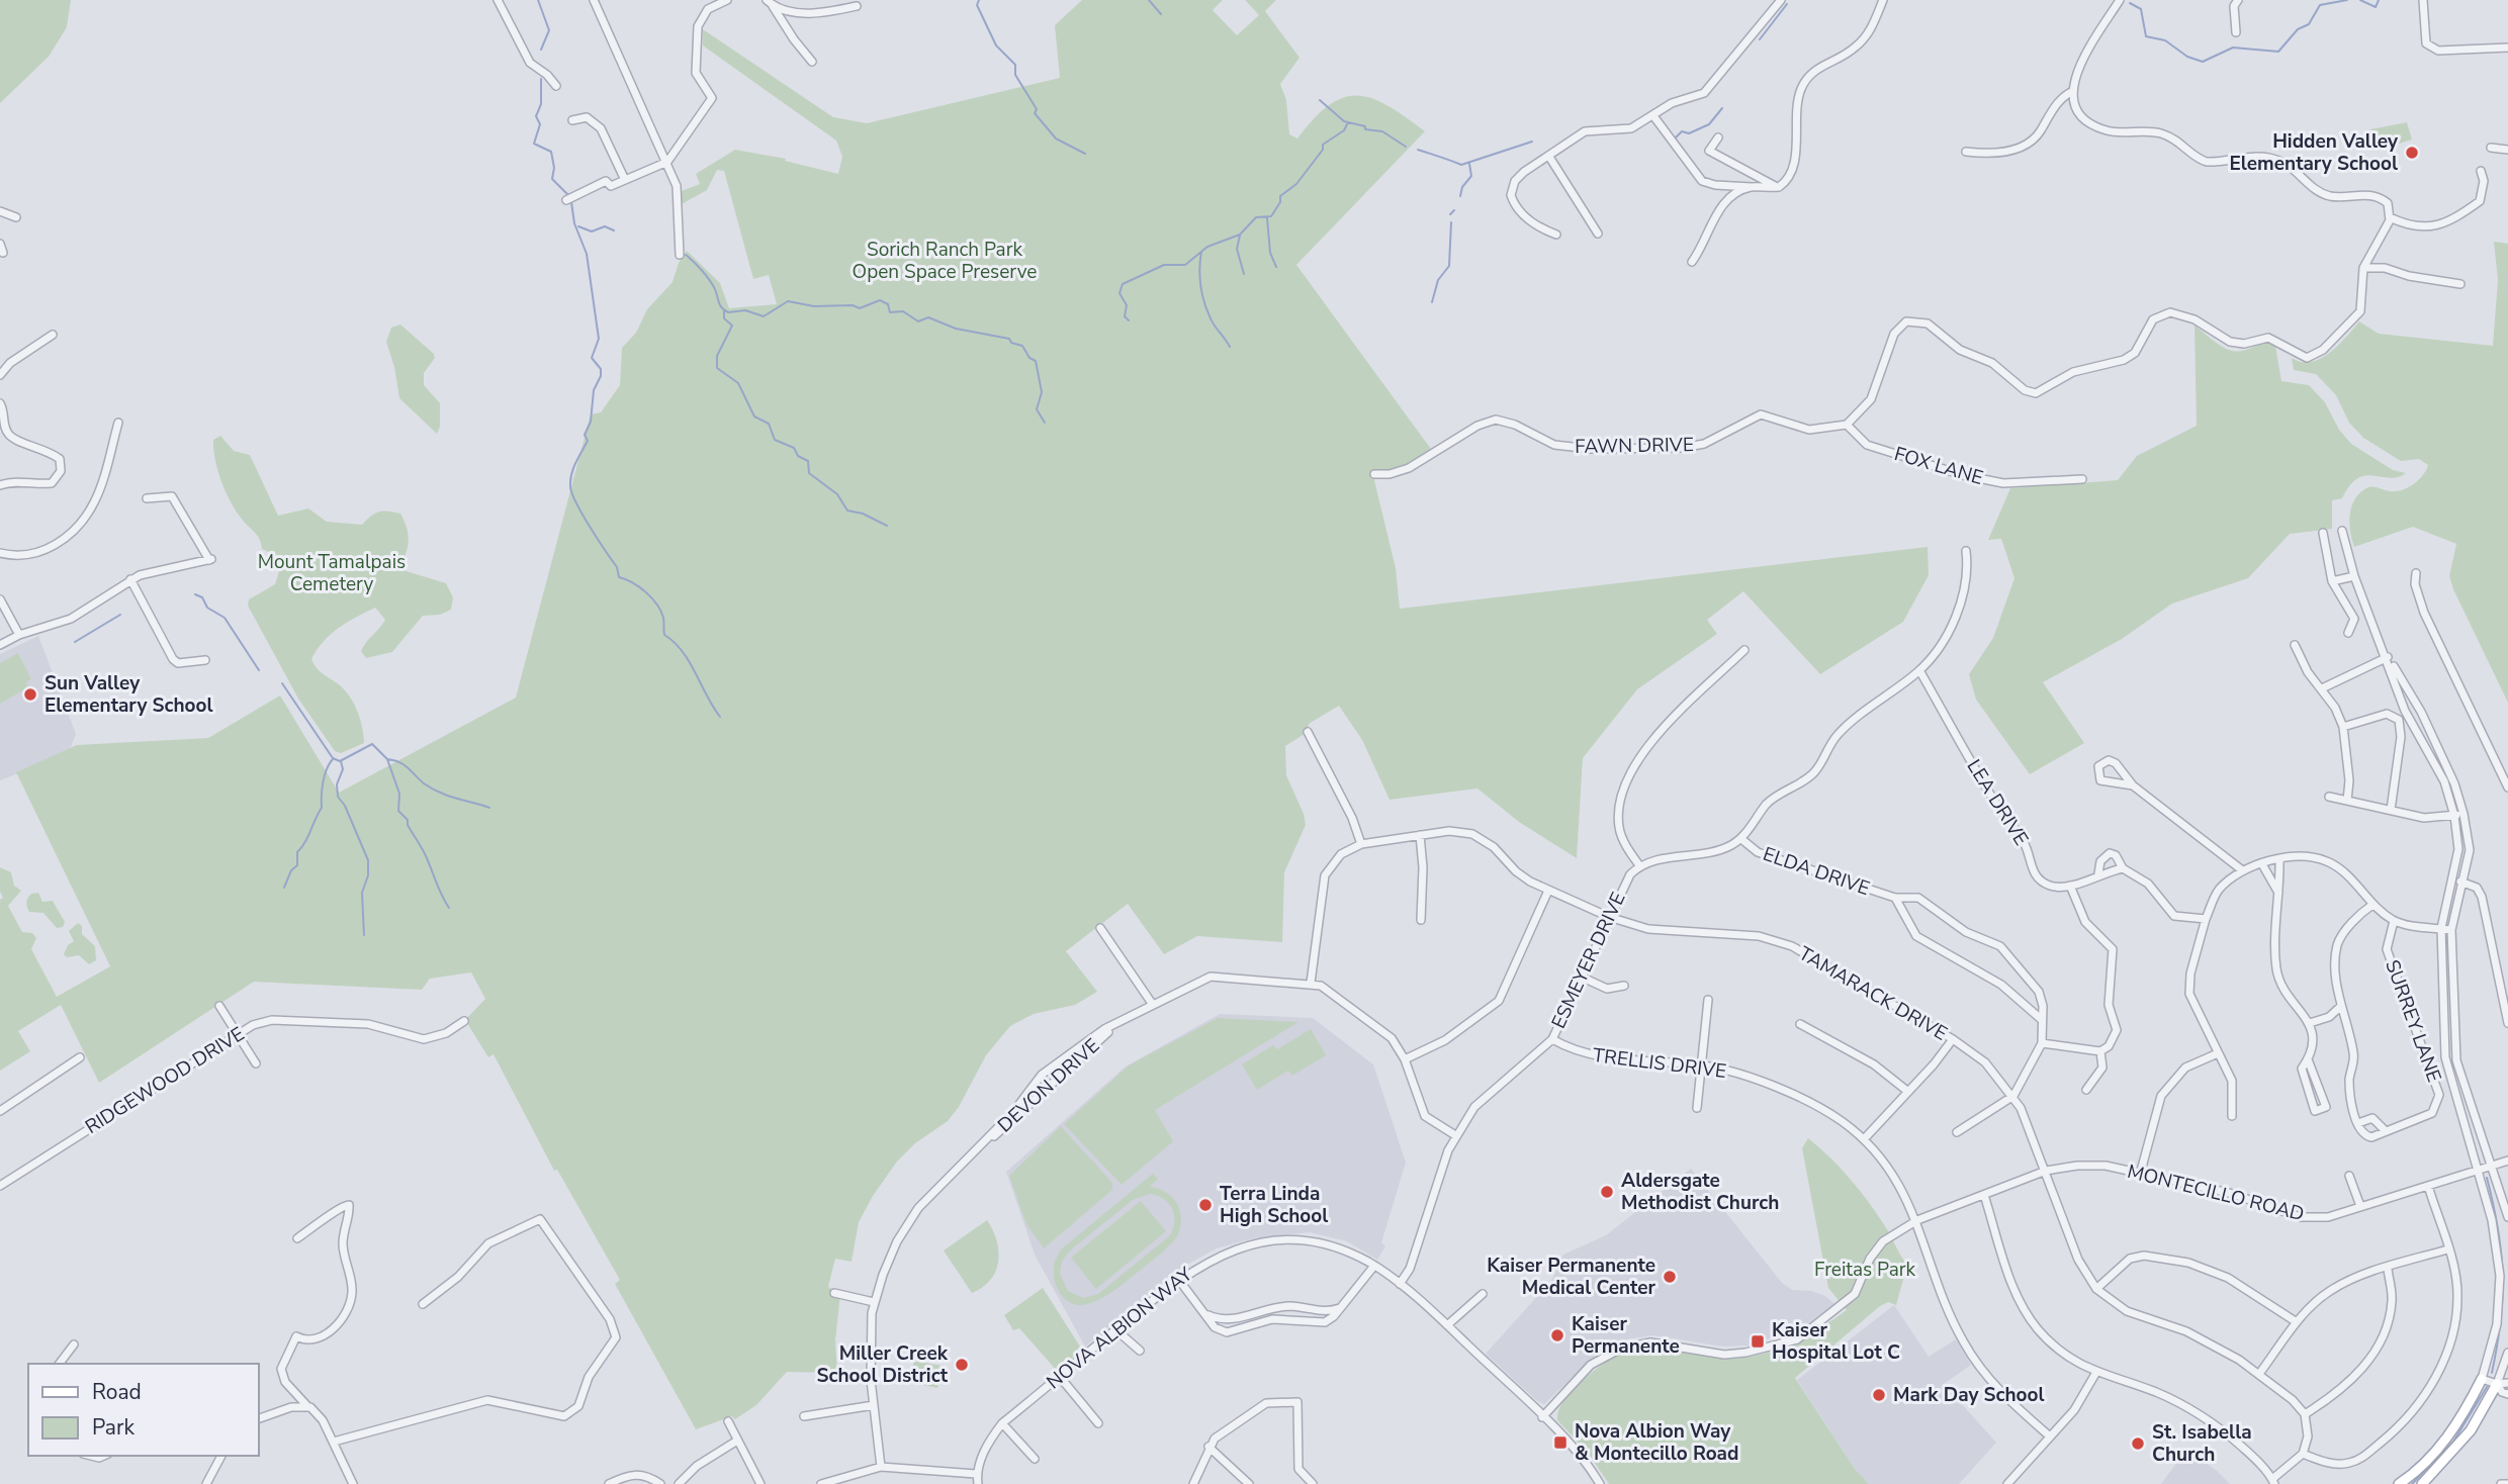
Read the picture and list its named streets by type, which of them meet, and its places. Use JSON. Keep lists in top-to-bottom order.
{
  "streets": {
    "street": [
      "FAWN DRIVE",
      "FOX LANE",
      "LEA DRIVE",
      "ELDA DRIVE",
      "ESMEYER DRIVE",
      "TAMARACK DRIVE",
      "SURREY LANE",
      "TRELLIS DRIVE",
      "RIDGEWOOD DRIVE",
      "DEVON DRIVE",
      "MONTECILLO ROAD",
      "NOVA ALBION WAY"
    ]
  },
  "crossings": [
    ["FAWN DRIVE", "FOX LANE"],
    ["ESMEYER DRIVE", "TAMARACK DRIVE"],
    ["ESMEYER DRIVE", "TRELLIS DRIVE"],
    ["ESMEYER DRIVE", "DEVON DRIVE"],
    ["ESMEYER DRIVE", "NOVA ALBION WAY"],
    ["TAMARACK DRIVE", "DEVON DRIVE"],
    ["TAMARACK DRIVE", "MONTECILLO ROAD"],
    ["TRELLIS DRIVE", "MONTECILLO ROAD"],
    ["MONTECILLO ROAD", "NOVA ALBION WAY"]
  ],
  "parks": ["Sorich Ranch Park Open Space Preserve", "Mount Tamalpais Cemetery", "Freitas Park"],
  "places": {
    "other": [
      "Hidden Valley Elementary School",
      "Sun Valley Elementary School",
      "Aldersgate Methodist Church",
      "Terra Linda High School",
      "Kaiser Permanente Medical Center",
      "Kaiser Permanente",
      "Miller Creek School District",
      "Mark Day School",
      "St. Isabella Church"
    ],
    "transit": ["Kaiser Hospital Lot C", "Nova Albion Way & Montecillo Road"]
  },
  "legend": ["Road", "Park"]
}
